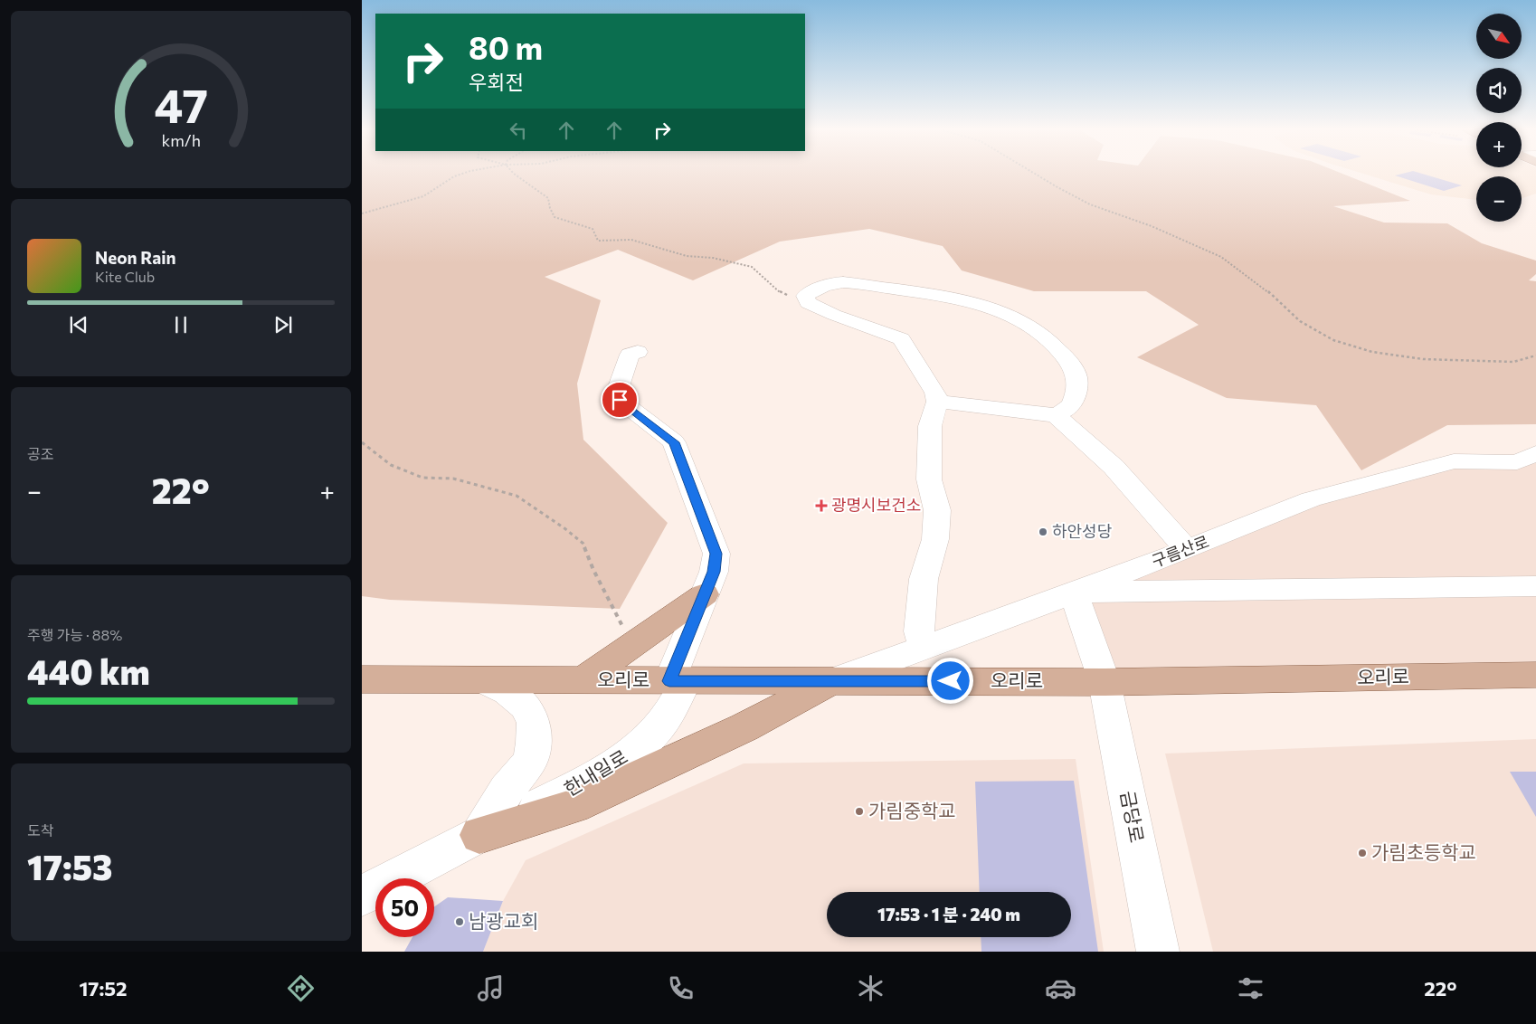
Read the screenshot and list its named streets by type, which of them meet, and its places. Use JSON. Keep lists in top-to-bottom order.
{
  "streets": {
    "main road": ["오리로"],
    "street": ["구름산로", "한내일로", "금당로"]
  },
  "crossings": [
    ["구름산로", "오리로"],
    ["구름산로", "금당로"],
    ["오리로", "한내일로"],
    ["오리로", "금당로"]
  ],
  "places": {
    "health": ["광명시보건소"],
    "other": [
      "하안성당",
      "가림중학교",
      "가림초등학교",
      "남광교회"
    ]
  },
  "north": "bottom right",
  "page": {
    "map_buttons": ["+", "−"],
    "turn": ["80 m", "우회전"],
    "song": ["Neon Rain", "Kite Club"],
    "tile": [
      "공조",
      ["주행 가능 · 88%", "440 km"],
      ["도착", "17:53"]
    ],
    "heat": ["−", "22°", "+"],
    "limit": "50",
    "trip": "17:53 · 1 분 · 240 m",
    "tabs": ["17:52", "22°"],
    "gauge": ["47", "km/h"]
  }
}
